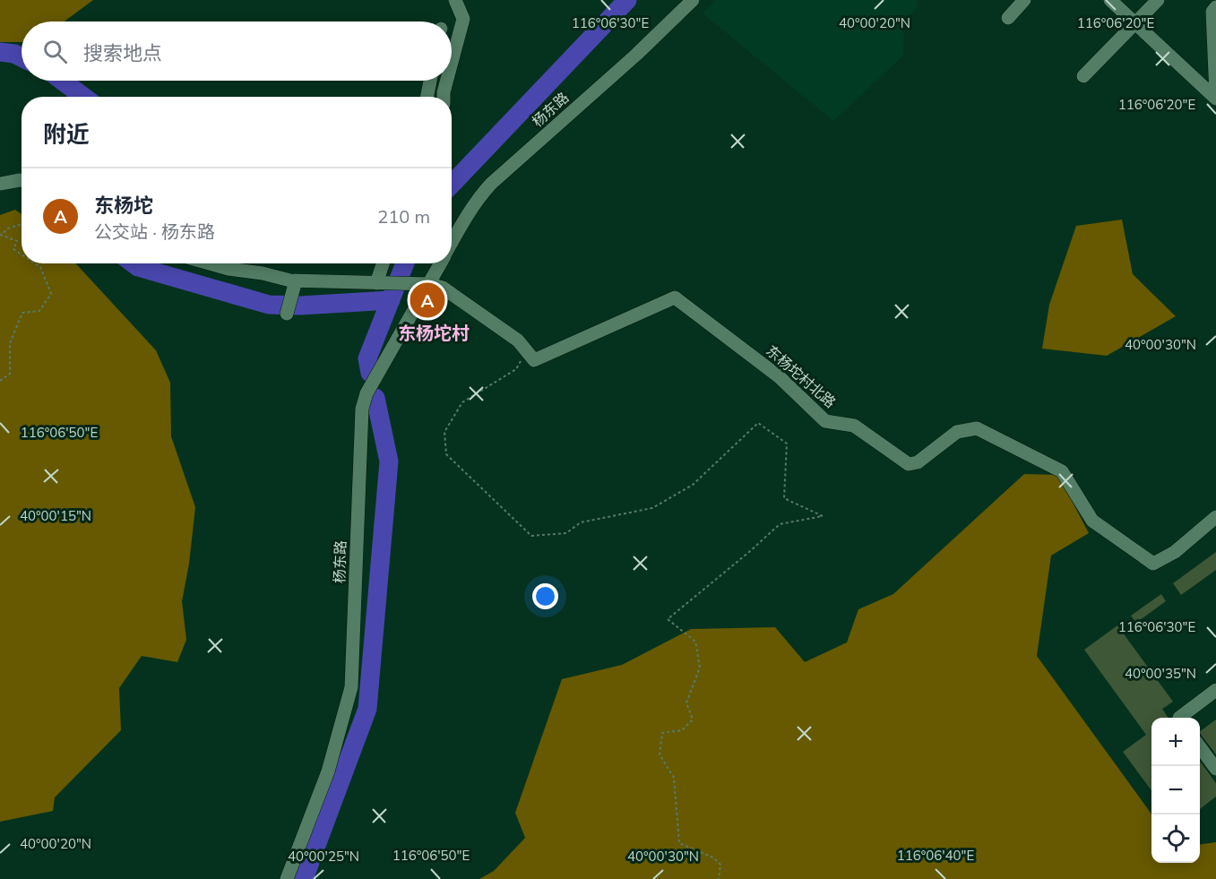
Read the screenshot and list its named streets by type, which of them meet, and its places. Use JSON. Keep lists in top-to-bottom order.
{
  "streets": {
    "street": ["杨东路", "东杨坨村北路"]
  },
  "crossings": [
    ["杨东路", "东杨坨村北路"]
  ],
  "districts": ["东杨坨村"],
  "page": {
    "search": "搜索地点",
    "heading": "附近",
    "list": [
      {
        "mark": "A",
        "name": "东杨坨",
        "note": "公交站 · 杨东路",
        "value": "210 m"
      }
    ],
    "pins": "A",
    "map_buttons": ["+", "−"]
  },
  "coordinates": [
    "40°00'20\"N",
    "116°06'30\"E",
    "116°06'20\"E",
    "40°00'30\"N",
    "116°06'50\"E",
    "40°00'15\"N",
    "40°00'35\"N",
    "116°06'40\"E",
    "40°00'25\"N"
  ]
}
